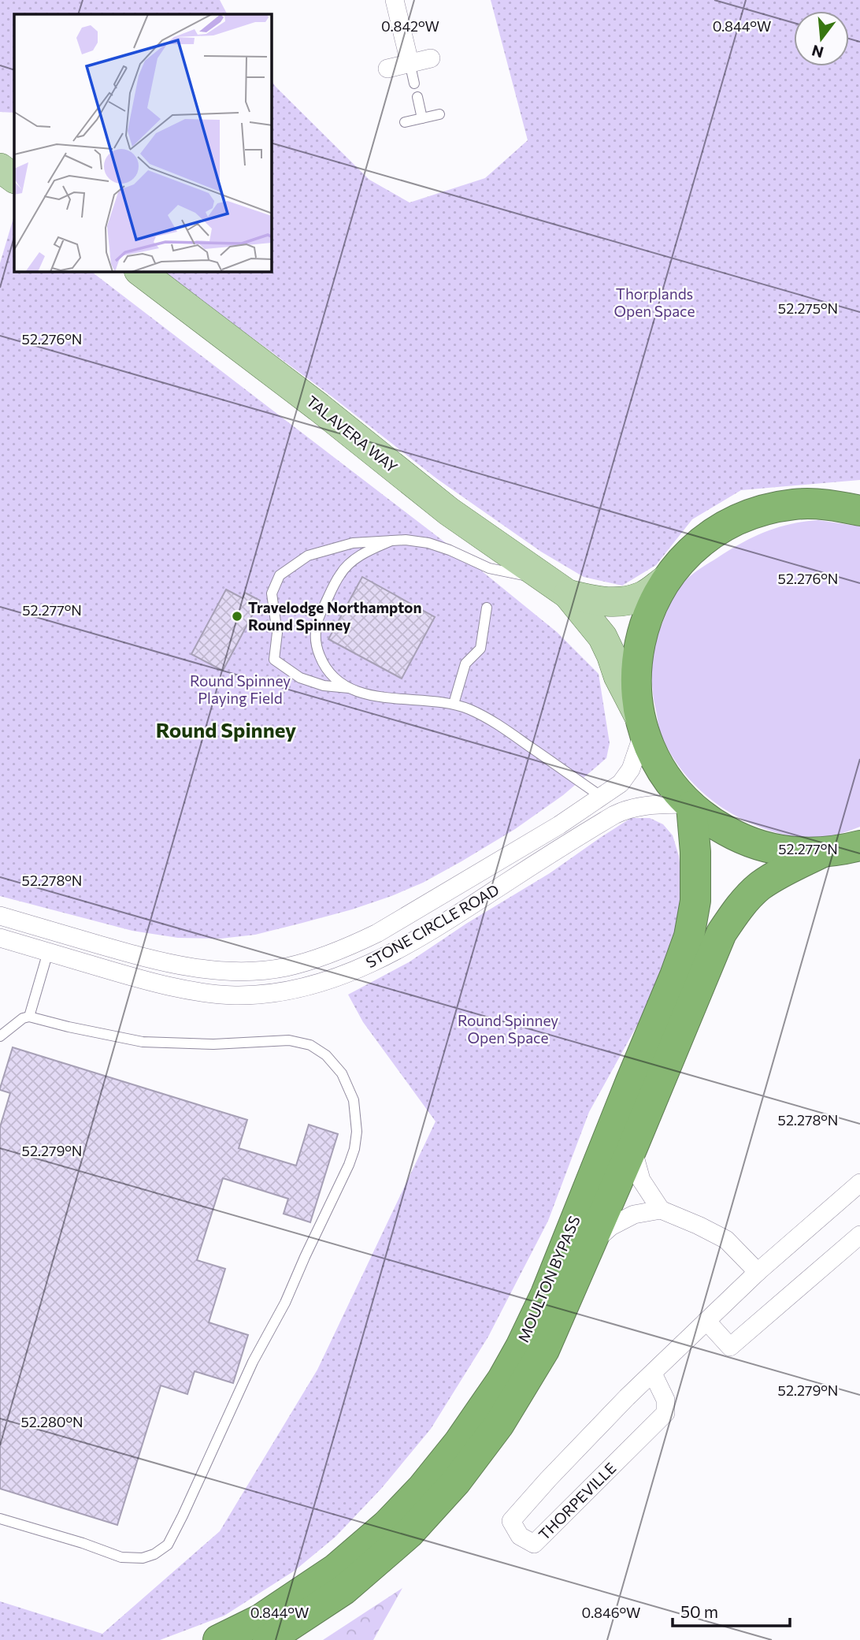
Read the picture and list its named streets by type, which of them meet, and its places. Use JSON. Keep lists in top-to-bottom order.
{
  "streets": {
    "highway": ["MOULTON BYPASS"],
    "main road": ["TALAVERA WAY"],
    "street": ["STONE CIRCLE ROAD", "THORPEVILLE"]
  },
  "crossings": [
    ["TALAVERA WAY", "STONE CIRCLE ROAD"],
    ["STONE CIRCLE ROAD", "MOULTON BYPASS"]
  ],
  "districts": ["Round Spinney"],
  "parks": ["Thorplands Open Space", "Round Spinney Playing Field", "Round Spinney Open Space"],
  "places": ["Travelodge Northampton Round Spinney"],
  "scale_bar": "50 m",
  "north": "bottom",
  "coordinates": [
    "0.842°W",
    "0.844°W",
    "52.275°N",
    "52.276°N",
    "52.277°N",
    "52.278°N",
    "52.279°N",
    "52.280°N",
    "0.846°W"
  ]
}
